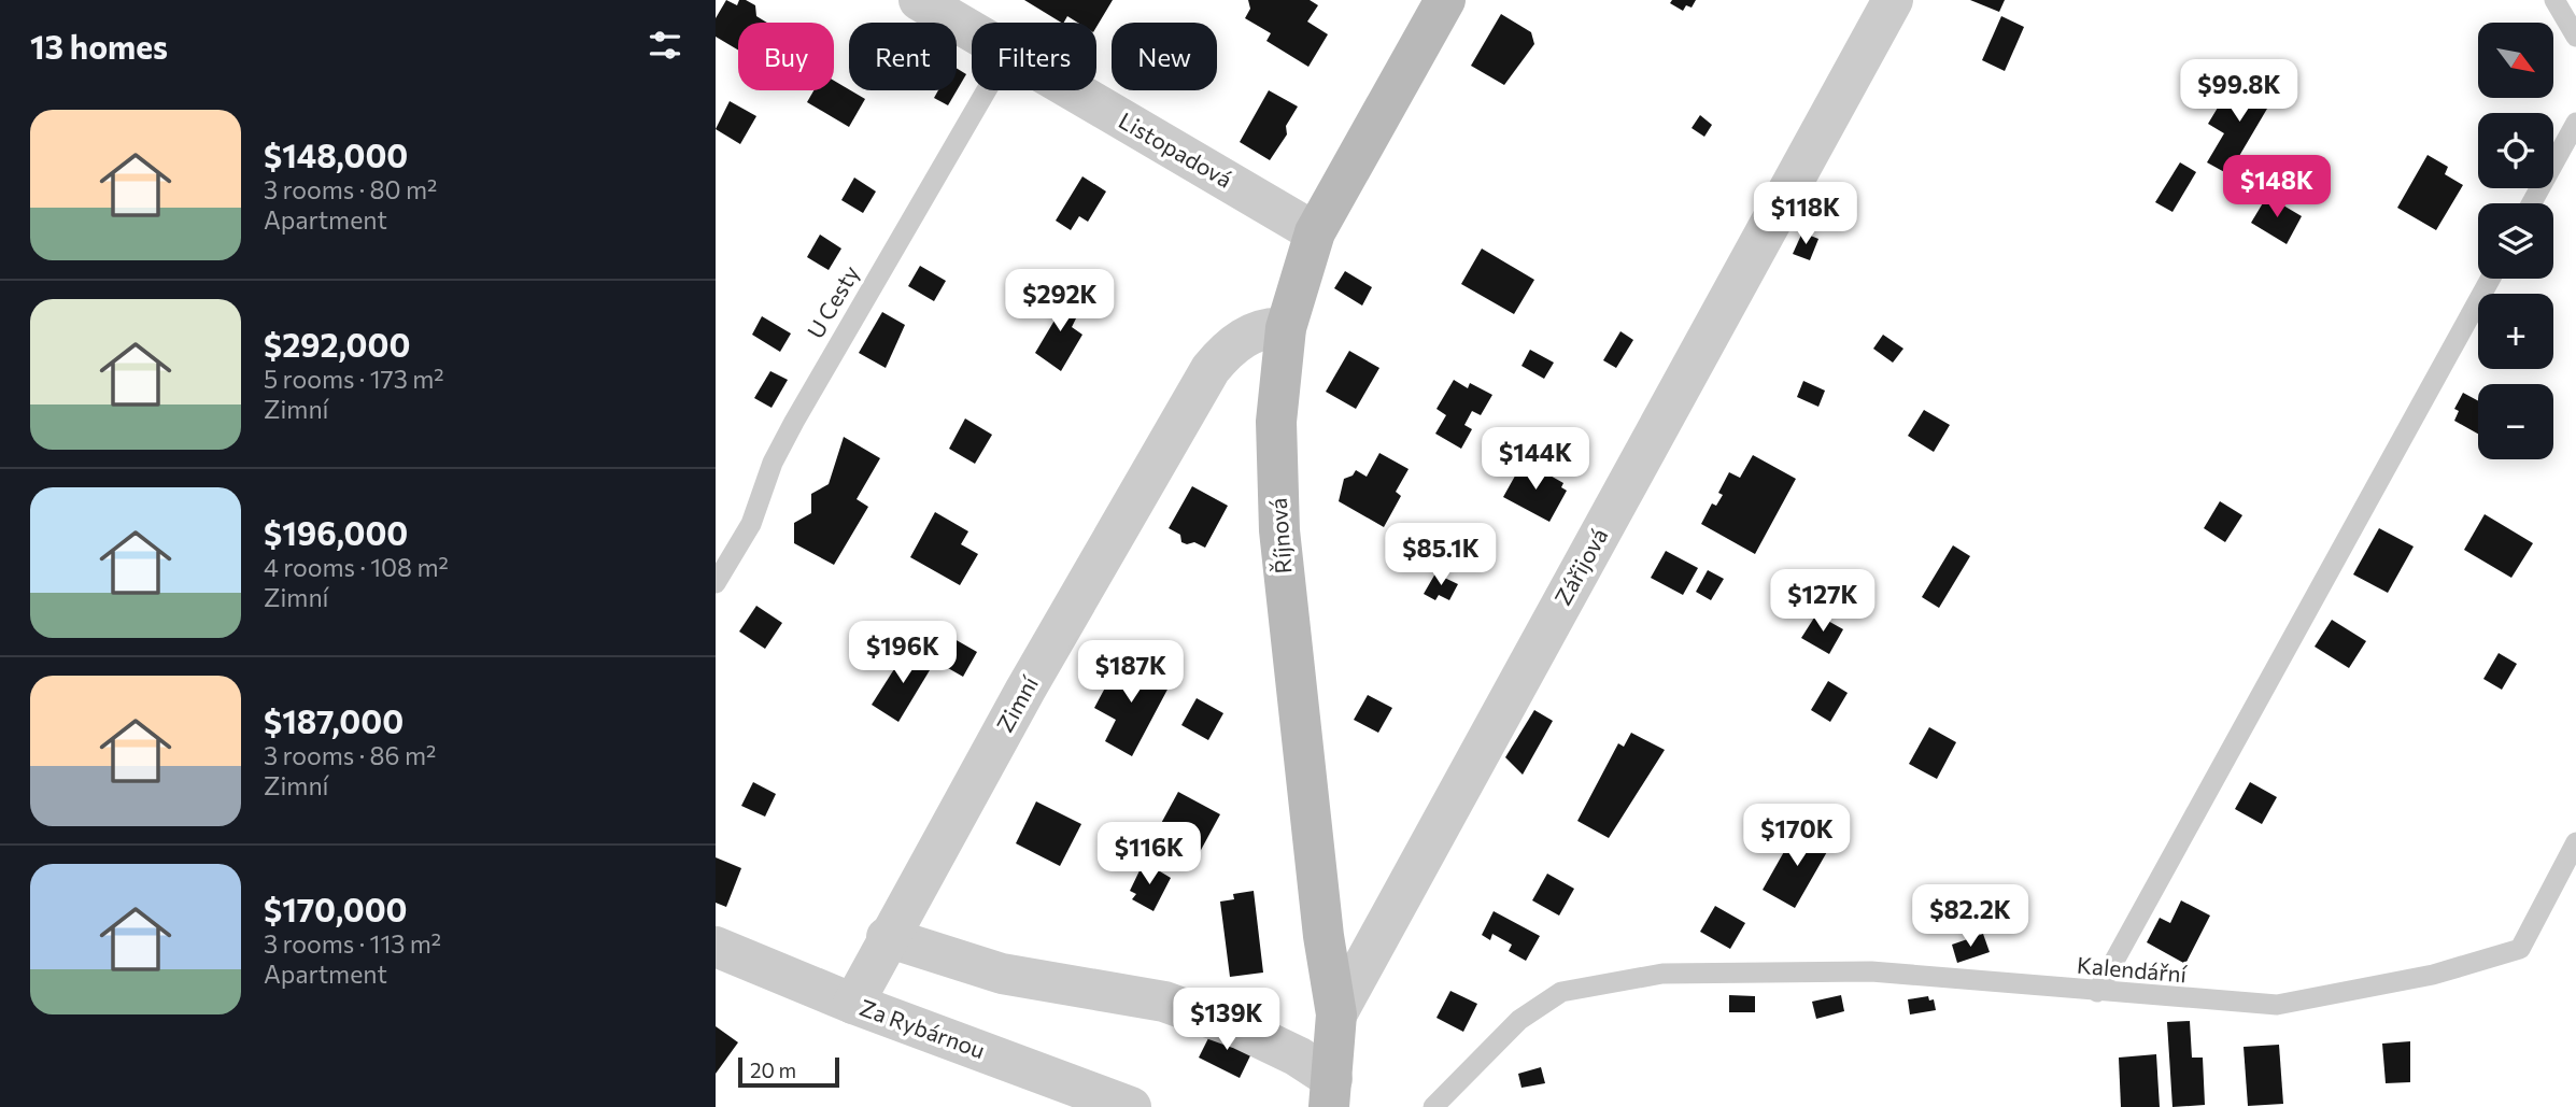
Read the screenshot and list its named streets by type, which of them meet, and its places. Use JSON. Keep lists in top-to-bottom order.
{
  "streets": {
    "street": [
      "Listopadová",
      "Říjnová",
      "Zářijová",
      "Zimní",
      "Za Rybárnou"
    ],
    "lane": ["U Cesty", "Kalendářní"]
  },
  "crossings": [
    ["Listopadová", "Říjnová"],
    ["Říjnová", "Zářijová"],
    ["Říjnová", "Zimní"],
    ["Zimní", "Za Rybárnou"]
  ],
  "scale_bar": "20 m",
  "north": "bottom right",
  "page": {
    "heading": "13 homes",
    "map_buttons": ["+", "−"],
    "chip": [
      "Buy",
      "Rent",
      "Filters",
      "New"
    ],
    "price": [
      "$99.8K",
      "$148K",
      "$118K",
      "$292K",
      "$144K",
      "$85.1K",
      "$127K",
      "$196K",
      "$187K",
      "$170K",
      "$116K",
      "$82.2K",
      "$139K"
    ],
    "list": [
      {
        "name": "$148,000",
        "note": "3 rooms · 80 m² · Apartment"
      },
      {
        "name": "$292,000",
        "note": "5 rooms · 173 m² · Zimní"
      },
      {
        "name": "$196,000",
        "note": "4 rooms · 108 m² · Zimní"
      },
      {
        "name": "$187,000",
        "note": "3 rooms · 86 m² · Zimní"
      },
      {
        "name": "$170,000",
        "note": "3 rooms · 113 m² · Apartment"
      }
    ],
    "scale": "20 m"
  }
}
